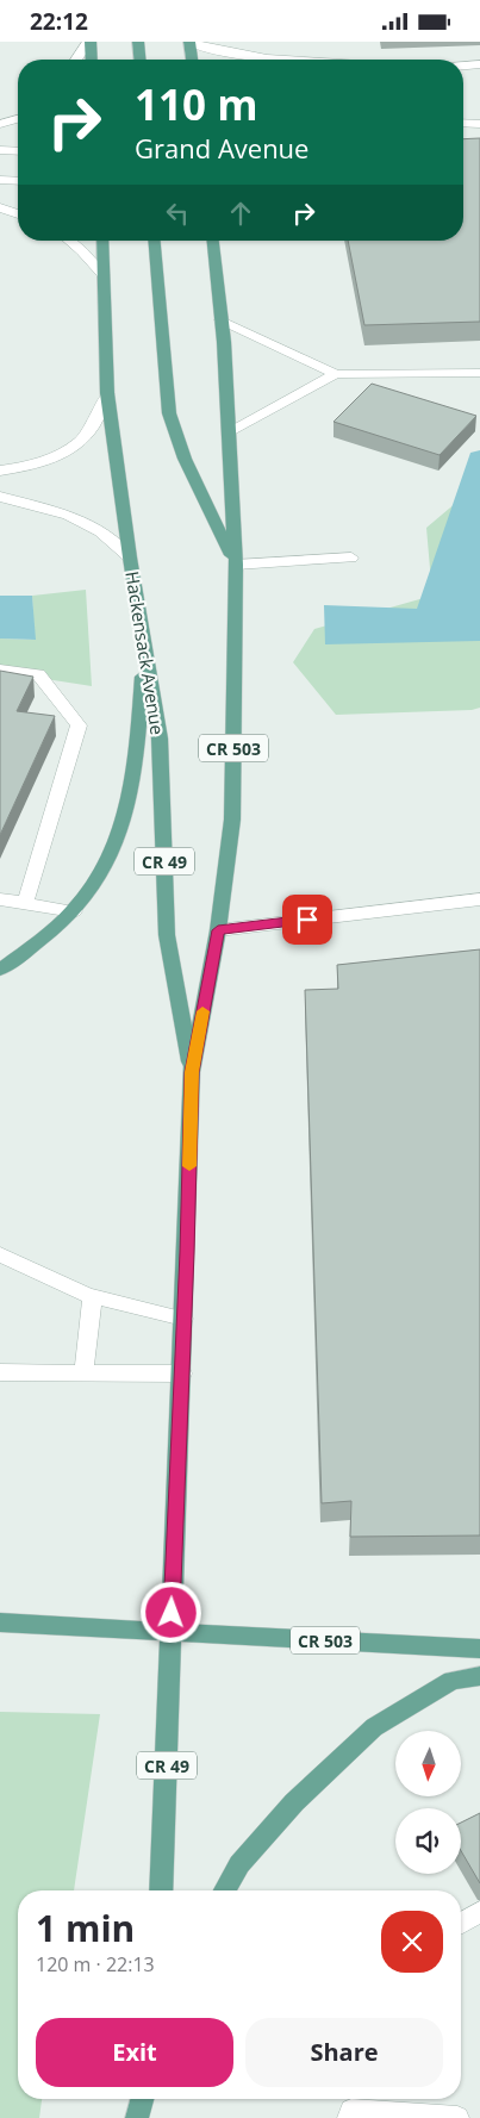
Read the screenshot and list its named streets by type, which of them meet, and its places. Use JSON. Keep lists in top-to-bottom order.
{
  "streets": {
    "main road": ["Hackensack Avenue", "CR 503", "CR 49"]
  },
  "crossings": [
    ["Hackensack Avenue", "CR 503"],
    ["Hackensack Avenue", "CR 49"],
    ["CR 503", "CR 49"]
  ],
  "north": "bottom",
  "page": {
    "status": "22:12",
    "turn": ["110 m", "Grand Avenue"],
    "heading": ["1 min", "120 m · 22:13"],
    "buttons": ["Exit", "Share"]
  }
}
